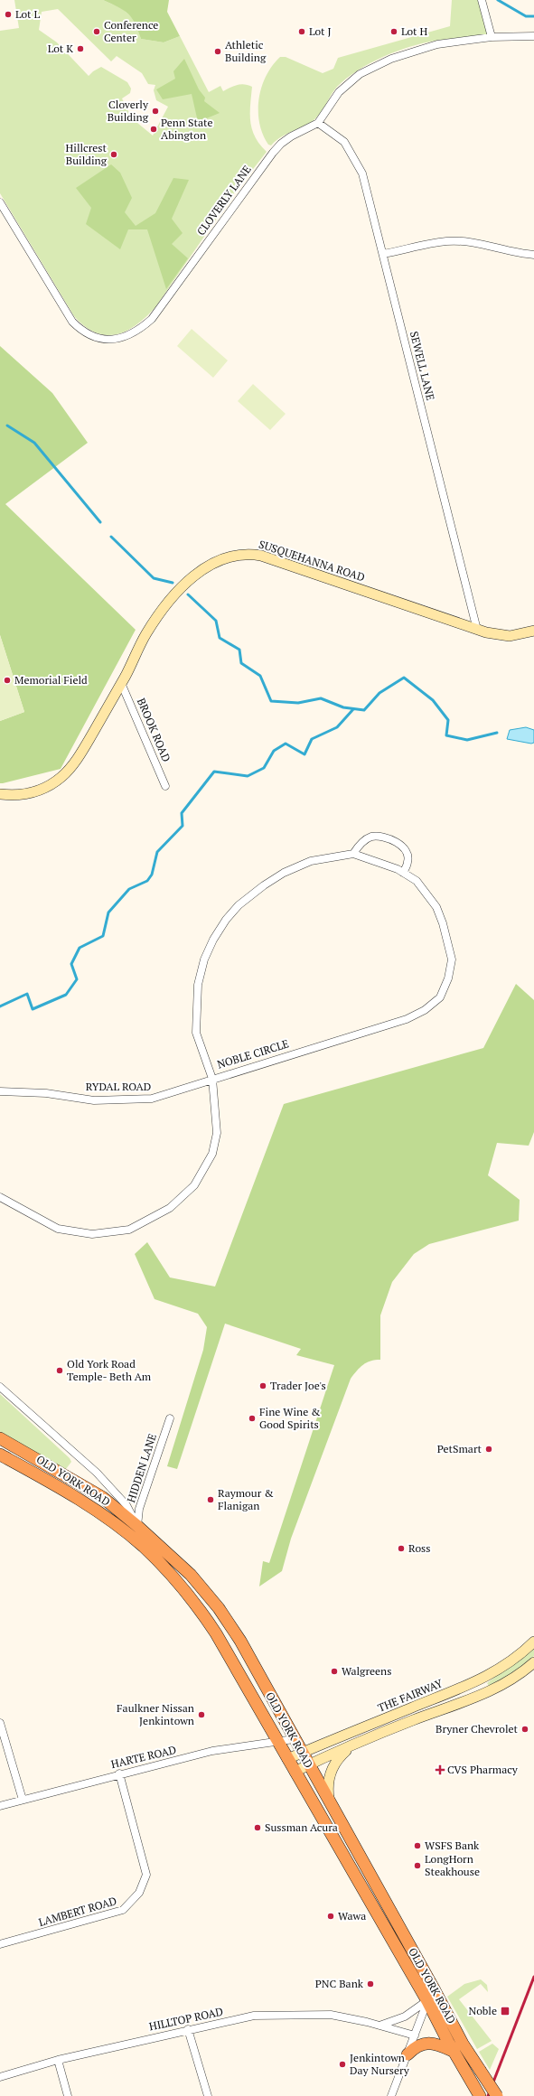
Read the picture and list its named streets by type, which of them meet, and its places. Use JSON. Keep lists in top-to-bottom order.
{
  "streets": {
    "highway": ["OLD YORK ROAD"],
    "main road": ["SUSQUEHANNA ROAD", "THE FAIRWAY"],
    "street": [
      "CLOVERLY LANE",
      "SEWELL LANE",
      "BROOK ROAD",
      "NOBLE CIRCLE",
      "RYDAL ROAD",
      "HIDDEN LANE",
      "HARTE ROAD",
      "LAMBERT ROAD",
      "HILLTOP ROAD"
    ]
  },
  "crossings": [
    ["CLOVERLY LANE", "SEWELL LANE"],
    ["SEWELL LANE", "SUSQUEHANNA ROAD"],
    ["SUSQUEHANNA ROAD", "BROOK ROAD"],
    ["NOBLE CIRCLE", "RYDAL ROAD"],
    ["HIDDEN LANE", "OLD YORK ROAD"],
    ["OLD YORK ROAD", "THE FAIRWAY"],
    ["OLD YORK ROAD", "HARTE ROAD"],
    ["HARTE ROAD", "LAMBERT ROAD"]
  ],
  "places": {
    "other": [
      "Lot L",
      "Conference Center",
      "Lot J",
      "Lot H",
      "Lot K",
      "Athletic Building",
      "Cloverly Building",
      "Penn State Abington",
      "Hillcrest Building",
      "Memorial Field",
      "Old York Road Temple- Beth Am",
      "Trader Joe's",
      "Fine Wine & Good Spirits",
      "PetSmart",
      "Raymour & Flanigan",
      "Ross",
      "Walgreens",
      "Faulkner Nissan Jenkintown",
      "Bryner Chevrolet",
      "Sussman Acura",
      "WSFS Bank",
      "LongHorn Steakhouse",
      "Wawa",
      "PNC Bank",
      "Jenkintown Day Nursery"
    ],
    "health": ["CVS Pharmacy"],
    "transit": ["Noble"]
  }
}
